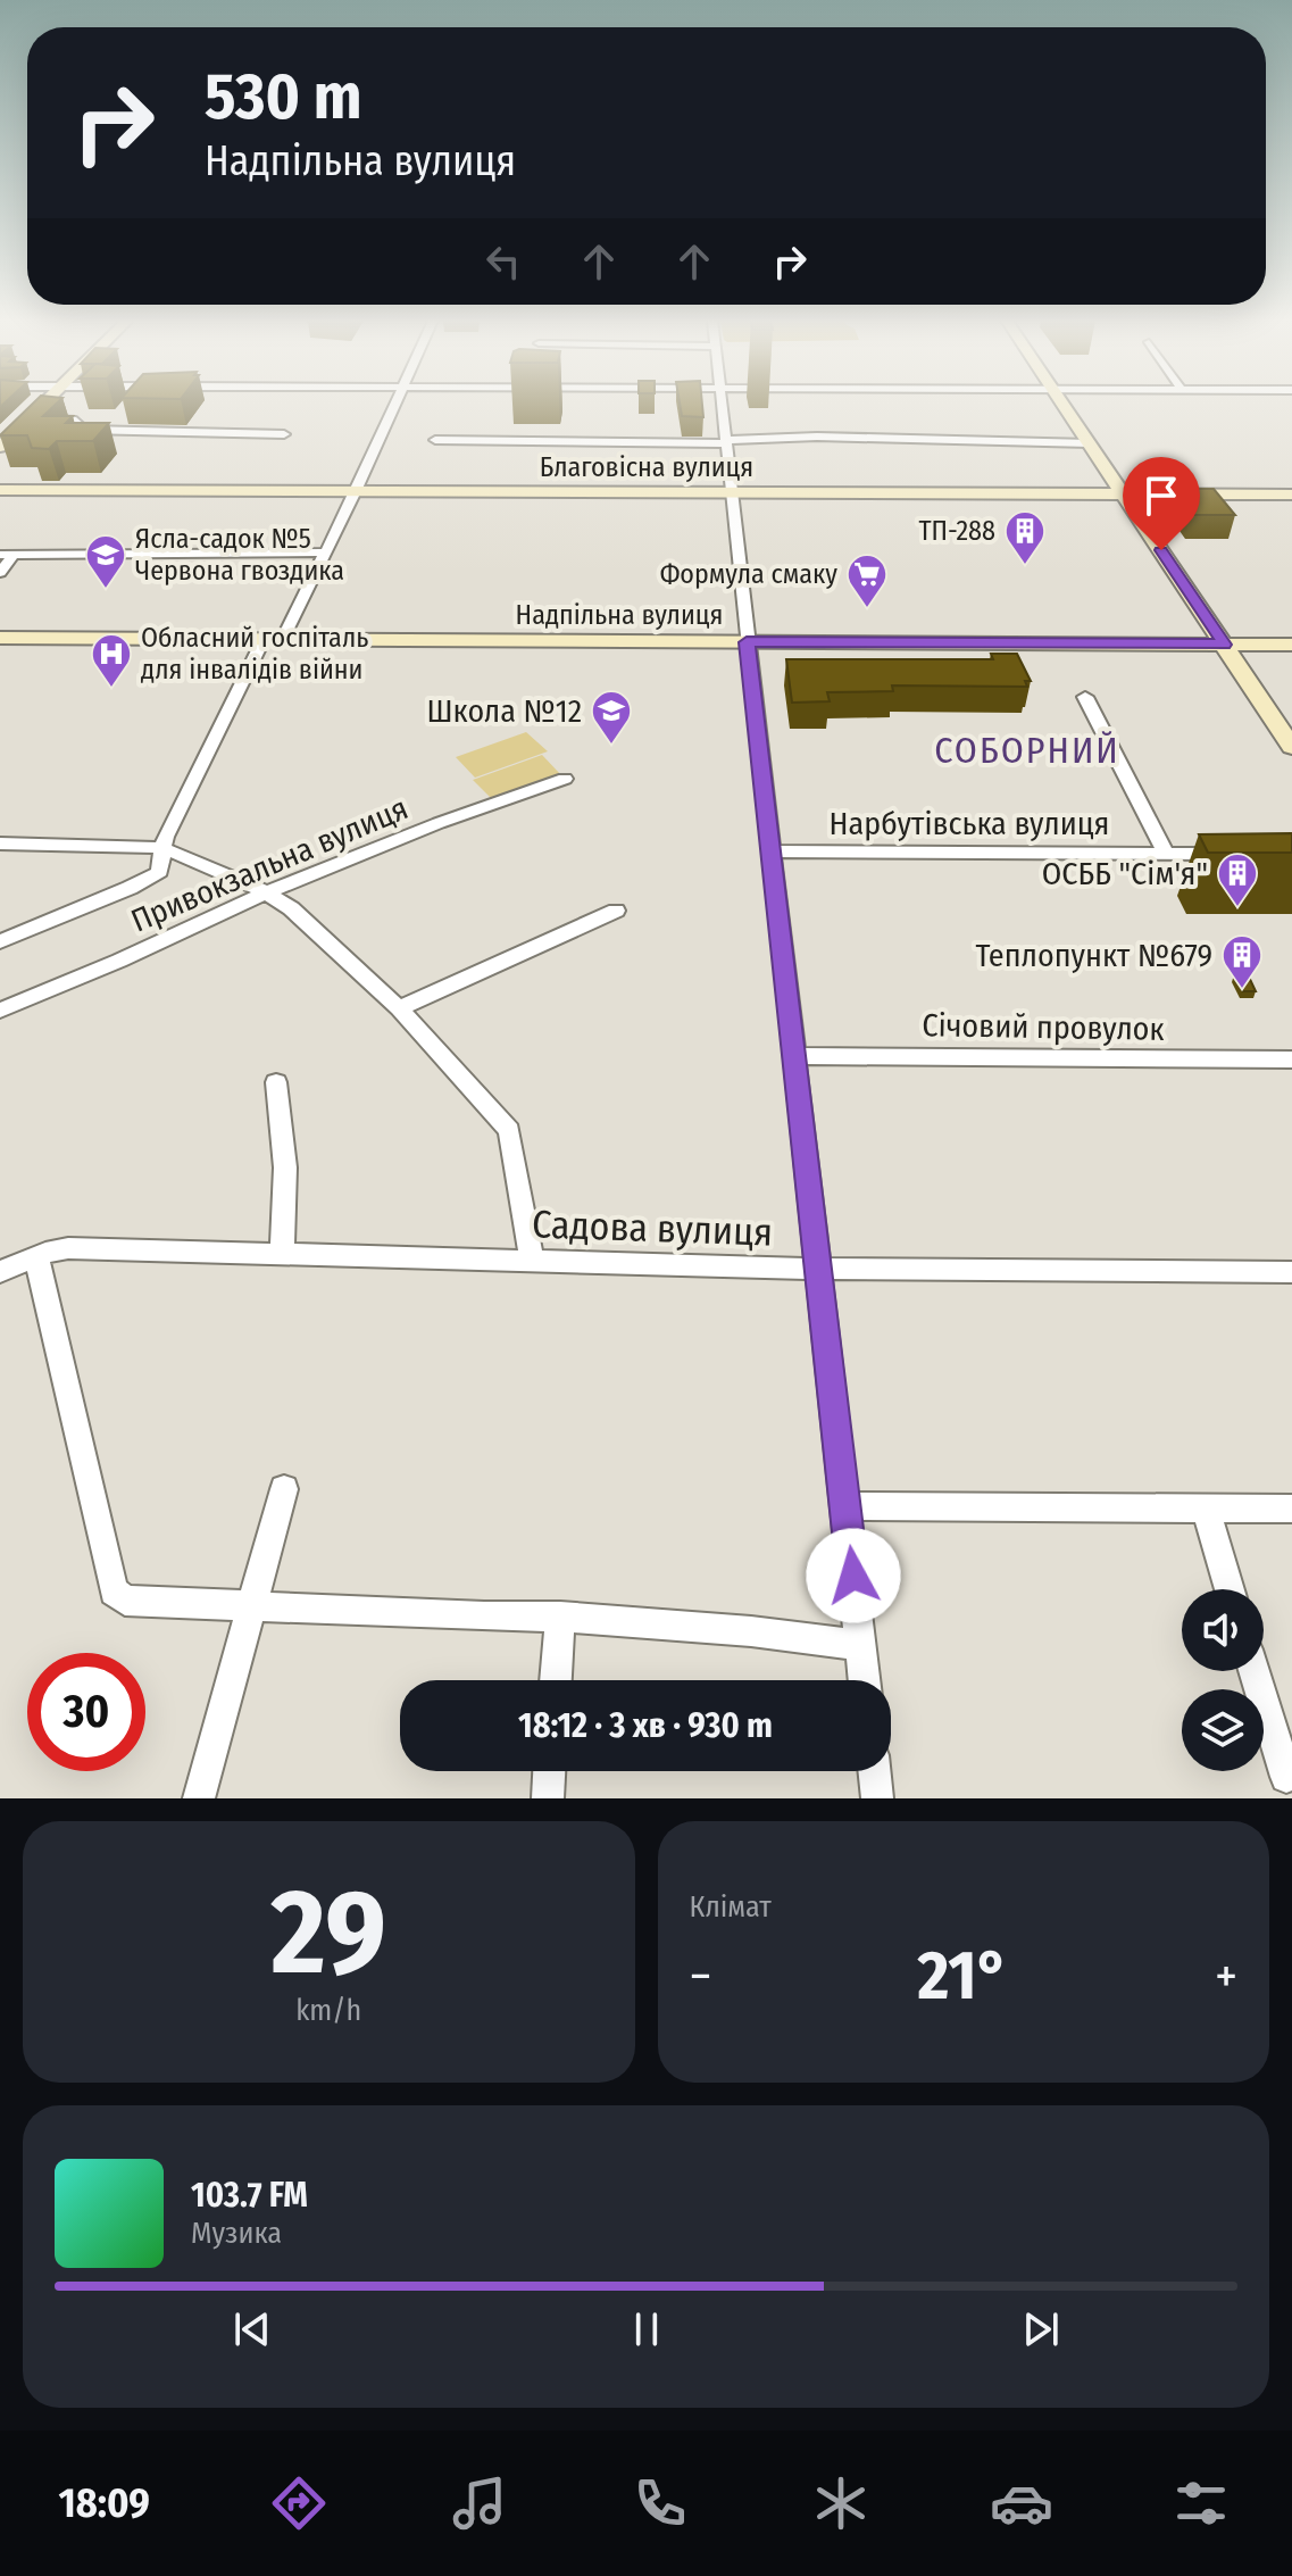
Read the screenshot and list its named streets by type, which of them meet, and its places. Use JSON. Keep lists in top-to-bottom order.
{
  "streets": {
    "main road": ["Благовісна вулиця", "Надпільна вулиця"],
    "street": [
      "Нарбутівська вулиця",
      "Привокзальна вулиця",
      "Січовий провулок",
      "Садова вулиця"
    ]
  },
  "districts": ["СОБОРНИЙ"],
  "places": {
    "building": ["ТП-288", "ОСББ \"Сім'я\"", "Теплопункт №679"],
    "school or university": ["Ясла-садок №5 Червона гвоздика", "Школа №12"],
    "supermarket": ["Формула смаку"],
    "hospital": ["Обласний госпіталь для інвалідів війни"]
  },
  "page": {
    "turn": ["530 m", "Надпільна вулиця"],
    "limit": "30",
    "trip": "18:12 · 3 хв · 930 m",
    "tile": [
      ["29", "km/h"],
      "Клімат"
    ],
    "heat": ["−", "21°", "+"],
    "song": ["103.7 FM", "Музика"],
    "tabs": "18:09"
  }
}
